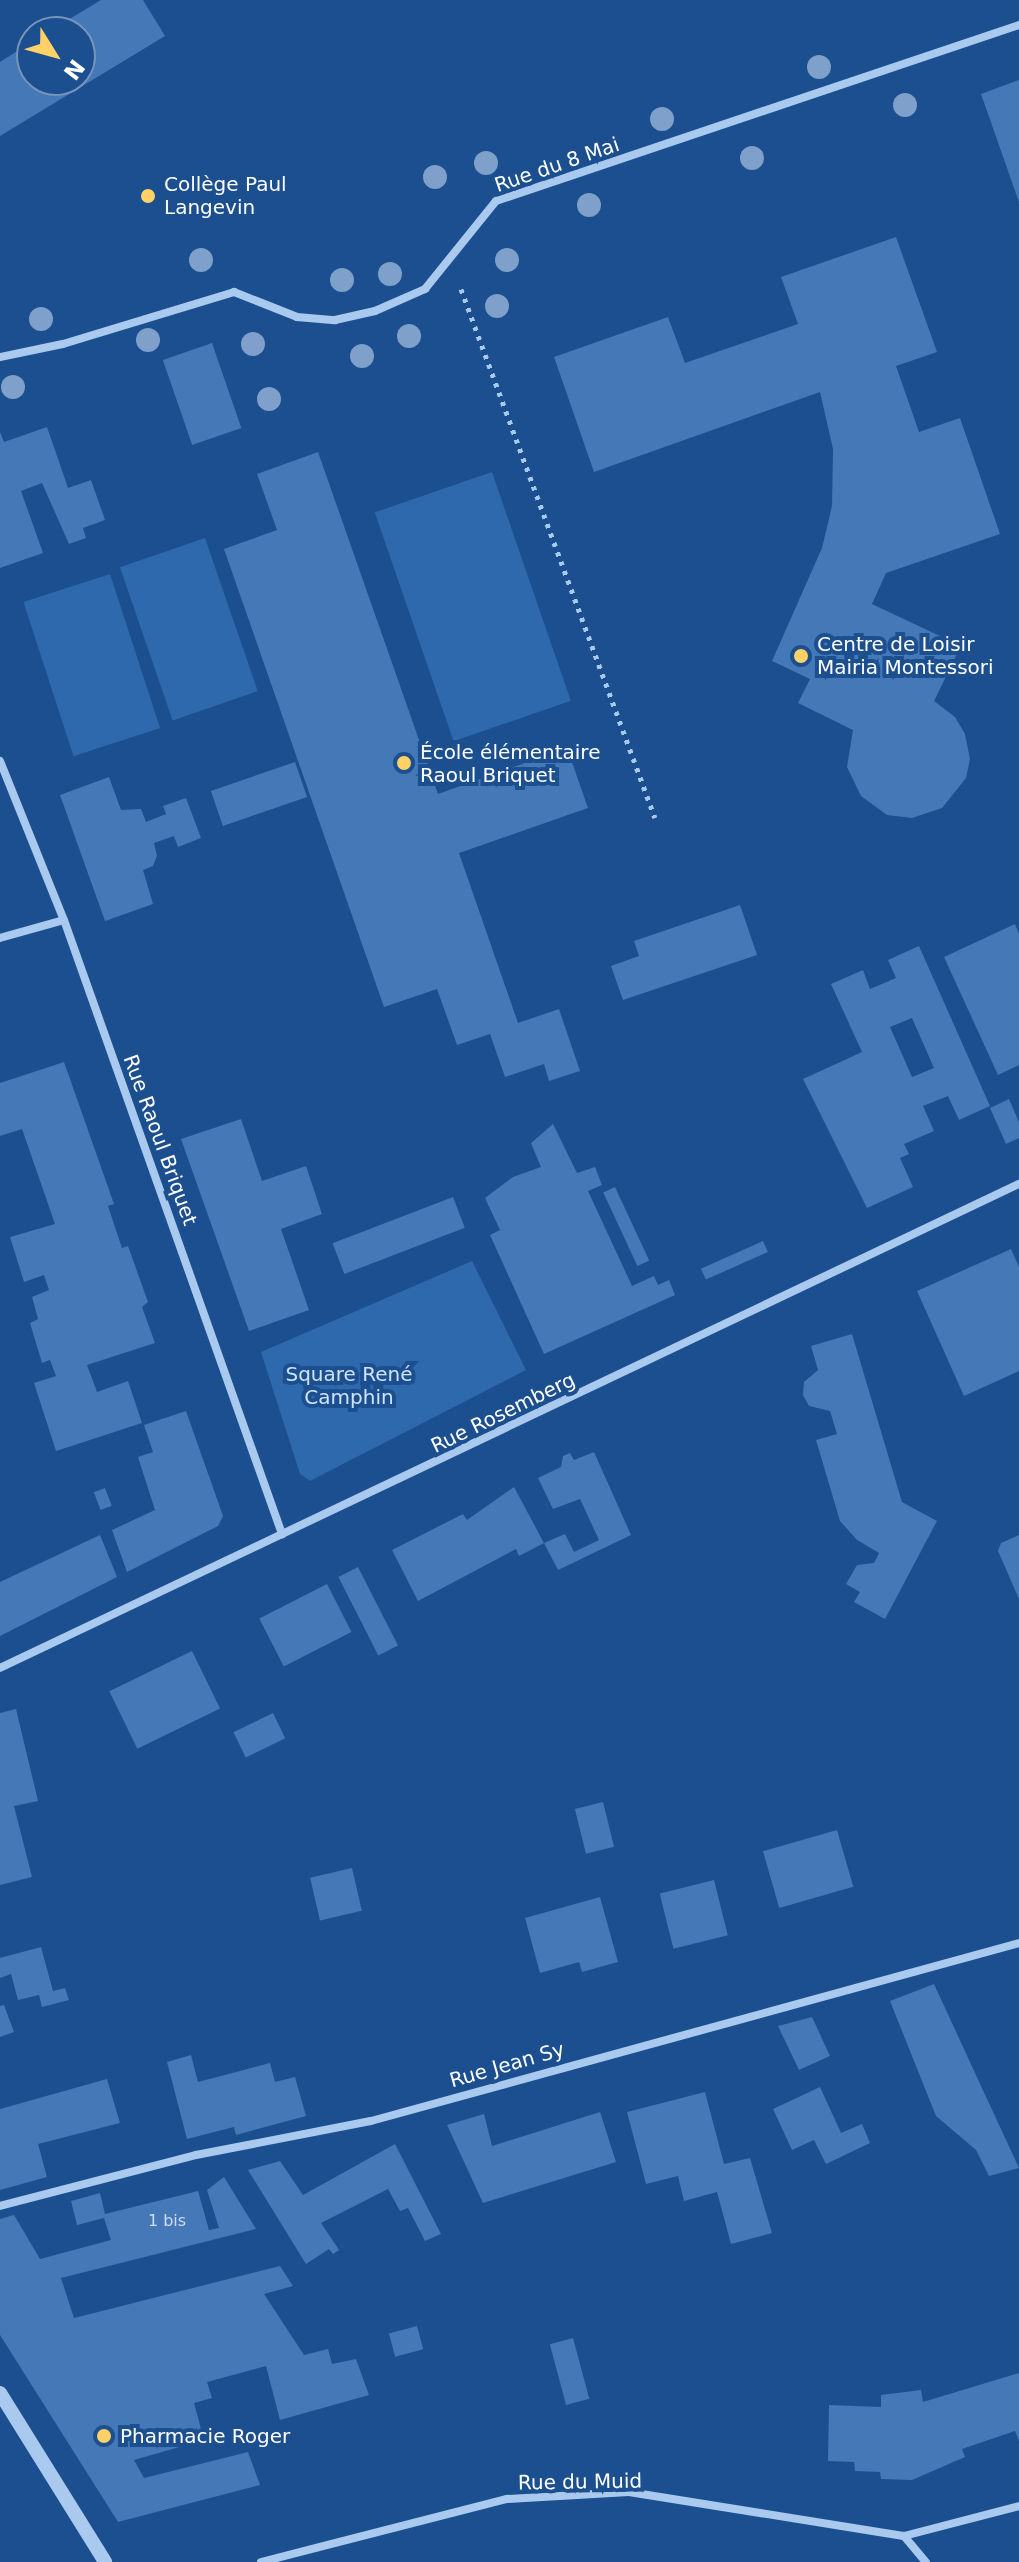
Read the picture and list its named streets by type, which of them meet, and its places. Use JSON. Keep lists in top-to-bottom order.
{
  "streets": {
    "street": [
      "Rue du 8 Mai",
      "Rue Raoul Briquet",
      "Rue Rosemberg",
      "Rue Jean Sy",
      "Rue du Muid"
    ]
  },
  "crossings": [
    ["Rue Raoul Briquet", "Rue Rosemberg"]
  ],
  "parks": ["Square René Camphin"],
  "places": [
    "Collège Paul Langevin",
    "Centre de Loisir Mairia Montessori",
    "École élémentaire Raoul Briquet",
    "Pharmacie Roger"
  ],
  "house_numbers": ["1 bis"],
  "north": "bottom right"
}
